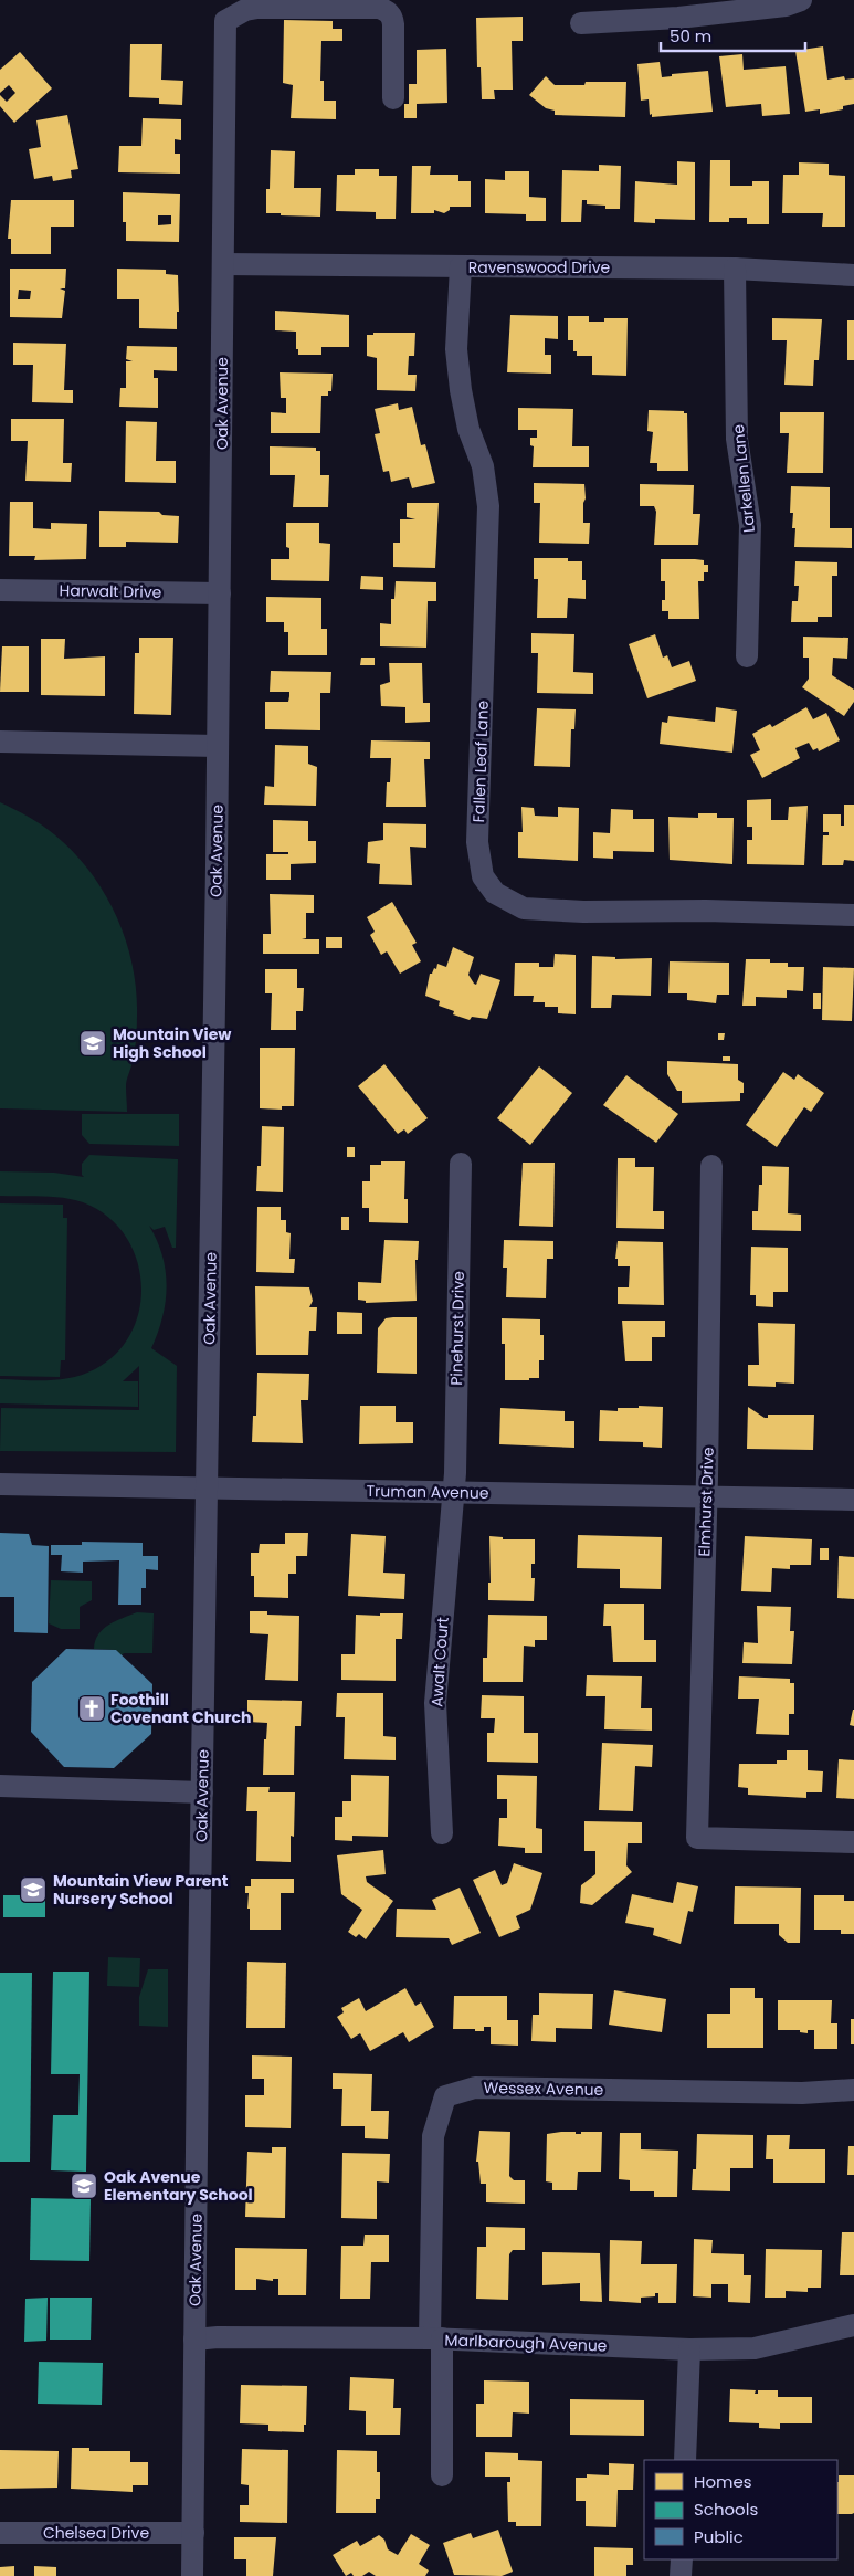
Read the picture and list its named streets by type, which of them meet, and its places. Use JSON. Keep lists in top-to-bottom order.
{
  "streets": {
    "street": [
      "Ravenswood Drive",
      "Oak Avenue",
      "Larkellen Lane",
      "Harwalt Drive",
      "Fallen Leaf Lane",
      "Pinehurst Drive",
      "Truman Avenue",
      "Elmhurst Drive",
      "Awalt Court",
      "Wessex Avenue",
      "Marlbarough Avenue",
      "Chelsea Drive"
    ]
  },
  "crossings": [
    ["Ravenswood Drive", "Oak Avenue"],
    ["Ravenswood Drive", "Larkellen Lane"],
    ["Ravenswood Drive", "Fallen Leaf Lane"],
    ["Oak Avenue", "Harwalt Drive"],
    ["Oak Avenue", "Truman Avenue"],
    ["Oak Avenue", "Marlbarough Avenue"],
    ["Oak Avenue", "Chelsea Drive"],
    ["Pinehurst Drive", "Truman Avenue"],
    ["Pinehurst Drive", "Awalt Court"],
    ["Truman Avenue", "Elmhurst Drive"],
    ["Truman Avenue", "Awalt Court"],
    ["Wessex Avenue", "Marlbarough Avenue"]
  ],
  "places": {
    "school or university": ["Mountain View High School", "Mountain View Parent Nursery School", "Oak Avenue Elementary School"],
    "church": ["Foothill Covenant Church"]
  },
  "legend": ["Homes", "Schools", "Public"],
  "scale_bar": "50 m"
}
